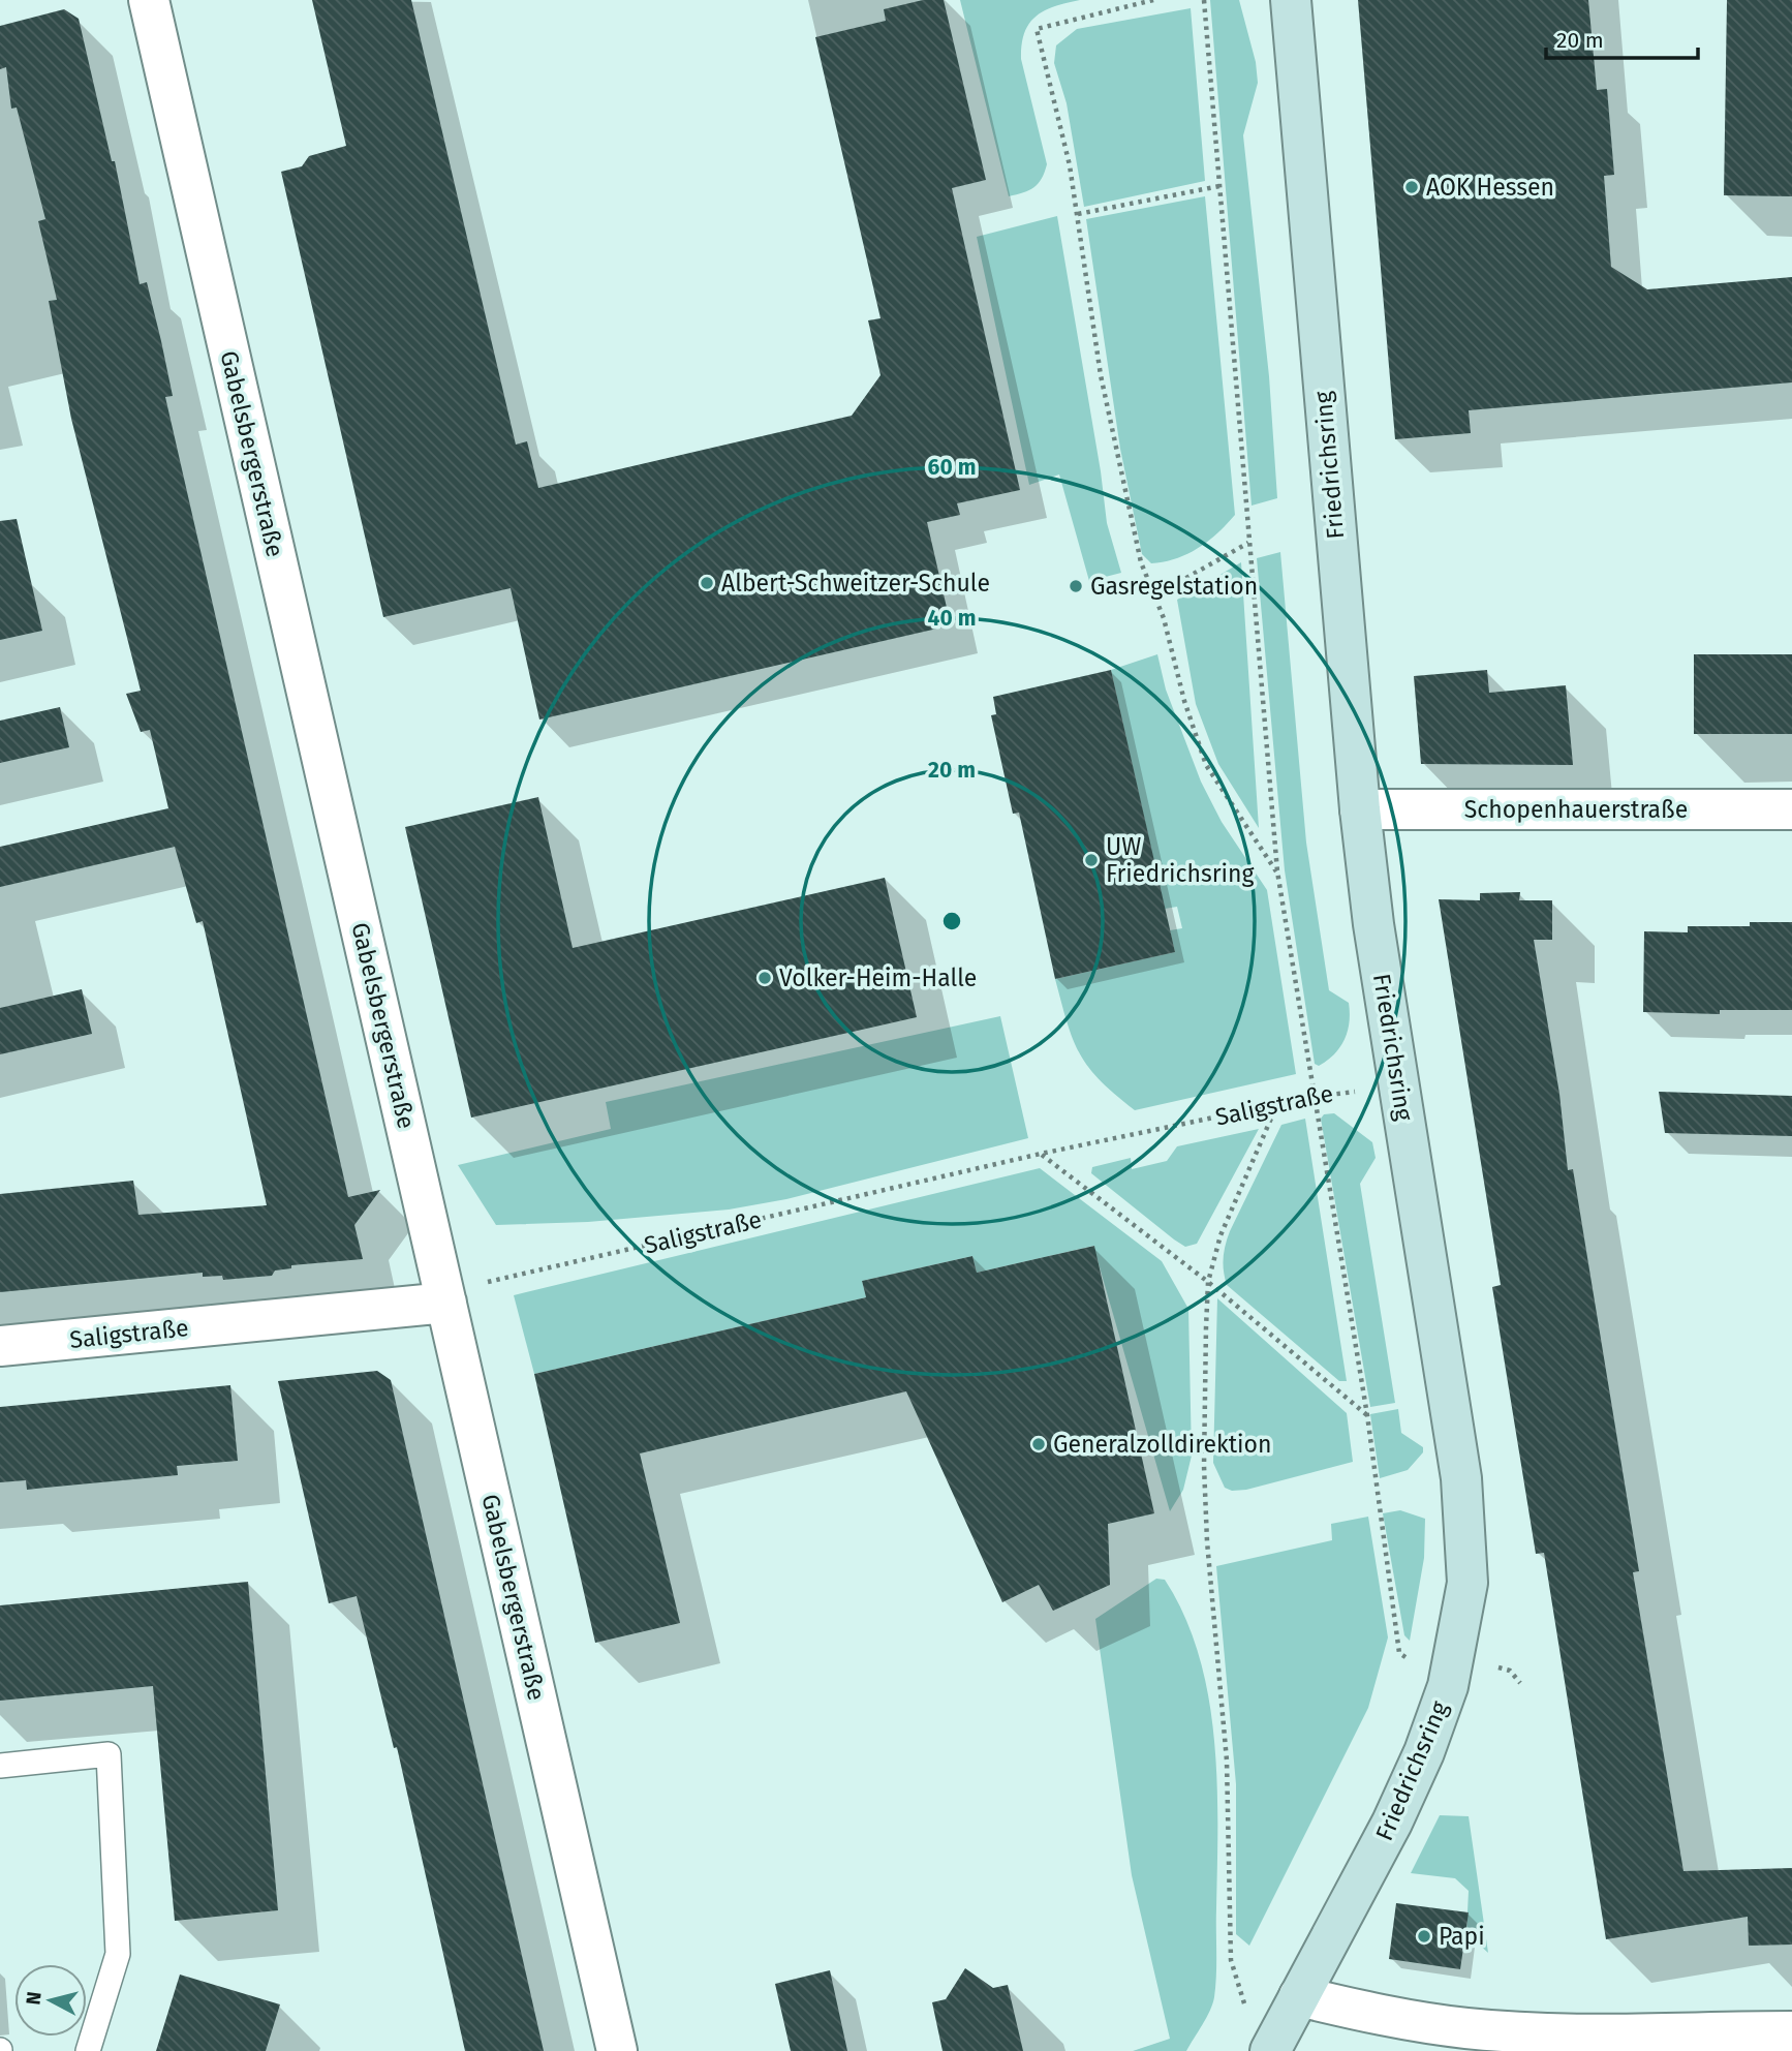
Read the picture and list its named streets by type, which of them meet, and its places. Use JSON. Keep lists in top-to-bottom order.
{
  "streets": {
    "street": [
      "Gabelsbergerstraße",
      "Friedrichsring",
      "Schopenhauerstraße",
      "Saligstraße"
    ]
  },
  "crossings": [
    ["Gabelsbergerstraße", "Saligstraße"],
    ["Friedrichsring", "Schopenhauerstraße"],
    ["Friedrichsring", "Saligstraße"]
  ],
  "places": [
    "AOK Hessen",
    "Albert-Schweitzer-Schule",
    "Gasregelstation",
    "UW Friedrichsring",
    "Volker-Heim-Halle",
    "Generalzolldirektion",
    "Papi"
  ],
  "scale_bar": "20 m",
  "north": "left",
  "rings": ["60 m", "40 m", "20 m"]
}
